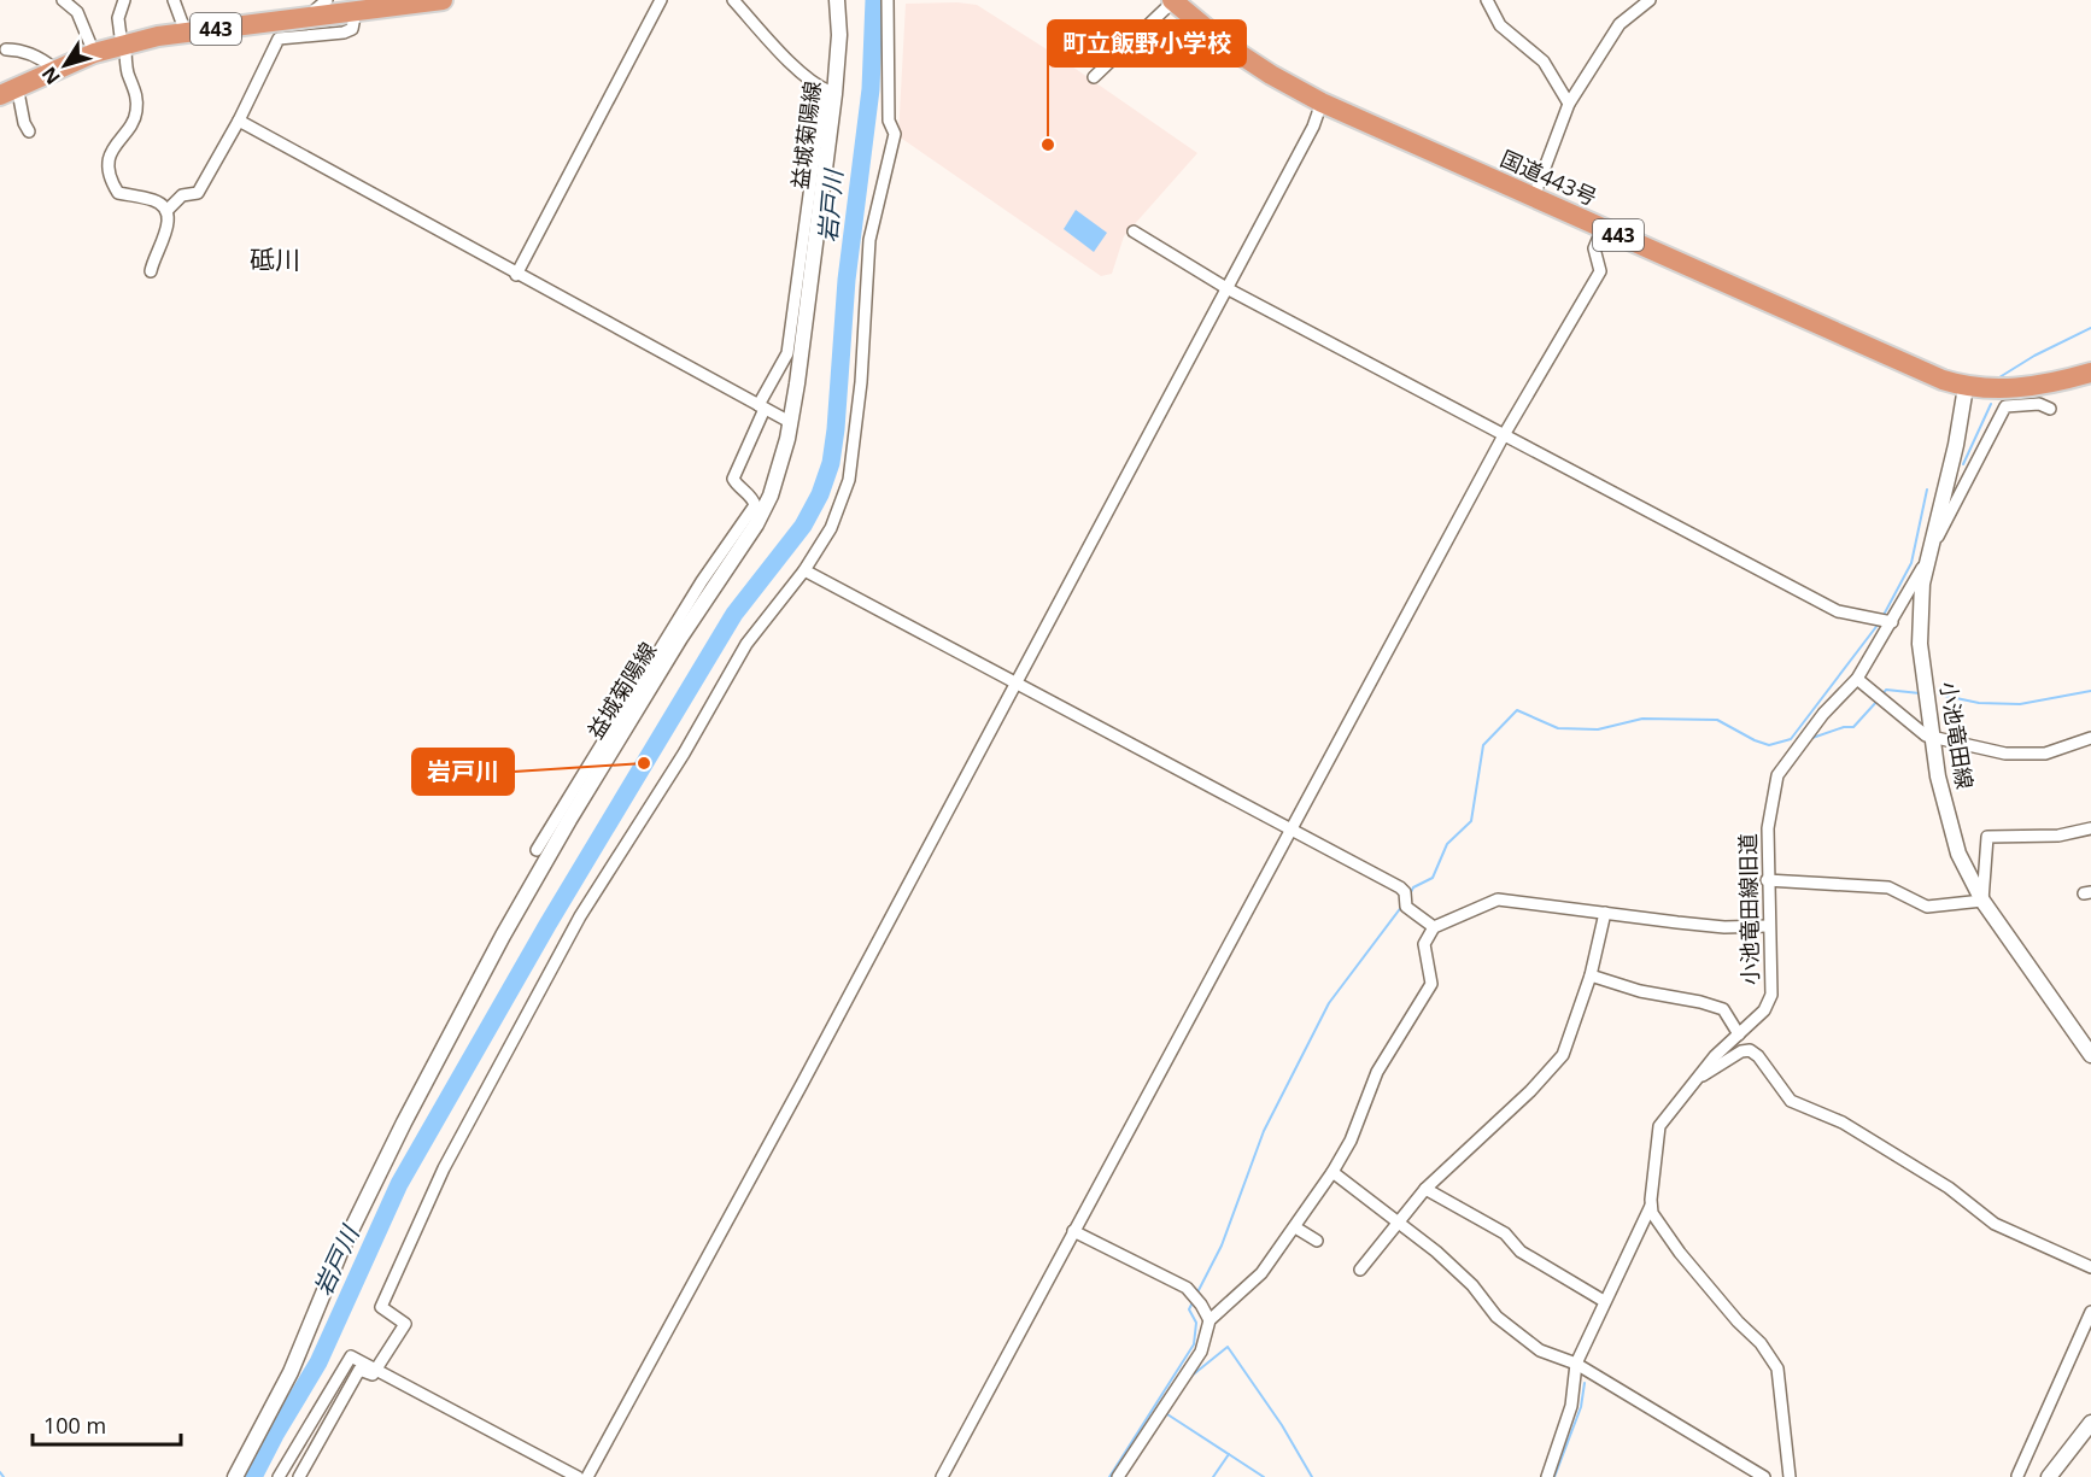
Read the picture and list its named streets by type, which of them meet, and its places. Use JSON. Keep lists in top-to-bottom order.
{
  "streets": {
    "highway": ["443", "国道443号"],
    "main road": ["益城菊陽線", "小池竜田線"],
    "street": ["小池竜田線旧道"]
  },
  "crossings": [
    ["国道443号", "小池竜田線"],
    ["小池竜田線", "小池竜田線旧道"]
  ],
  "districts": ["砥川"],
  "water": ["岩戸川"],
  "places": ["町立飯野小学校", "岩戸川"],
  "scale_bar": "100 m",
  "north": "bottom left"
}
